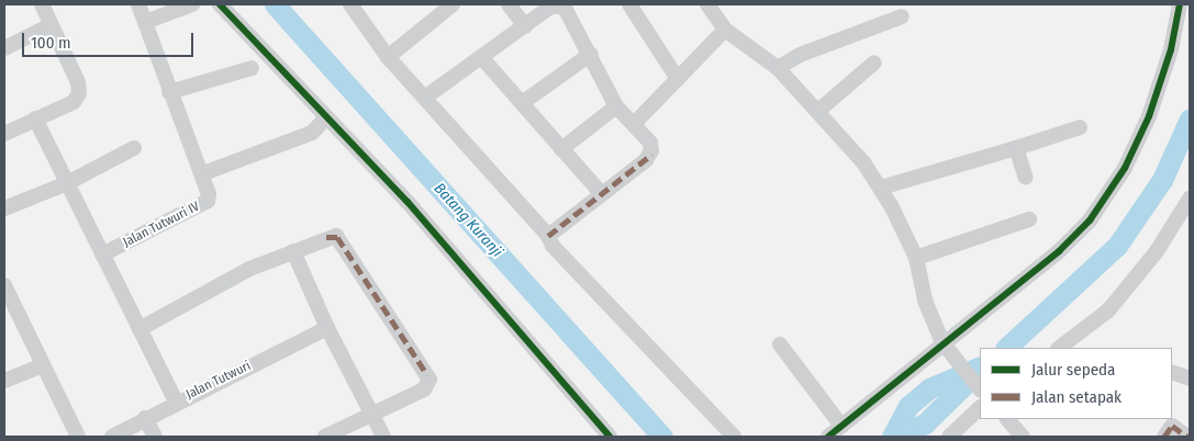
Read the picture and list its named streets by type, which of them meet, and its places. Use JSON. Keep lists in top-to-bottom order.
{
  "streets": {
    "street": ["Jalan Tutwuri IV", "Jalan Tutwuri"]
  },
  "water": ["Batang Kuranji"],
  "legend": ["Jalur sepeda", "Jalan setapak"],
  "scale_bar": "100 m"
}
